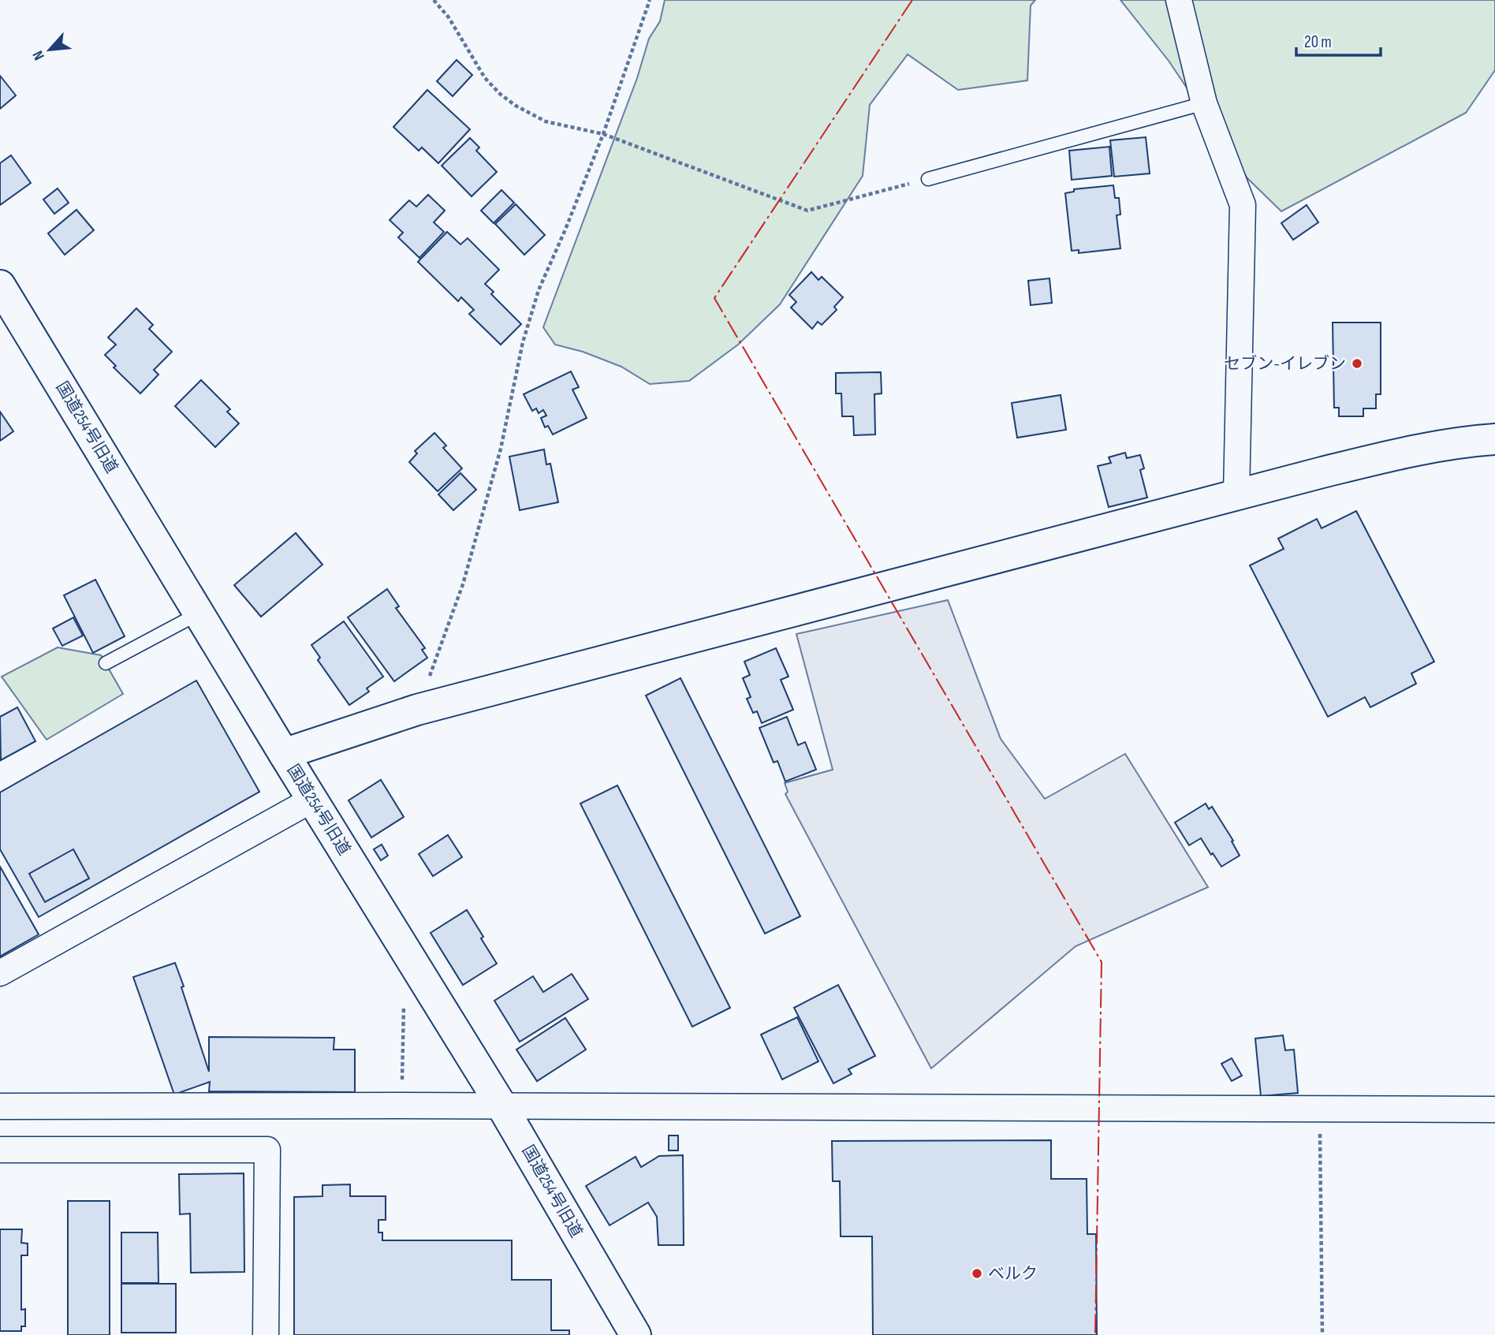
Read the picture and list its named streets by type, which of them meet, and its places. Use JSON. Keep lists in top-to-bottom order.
{
  "streets": {
    "street": ["国道254号旧道"]
  },
  "places": ["セブン-イレブン", "ベルク"],
  "scale_bar": "20 m",
  "north": "bottom left"
}
